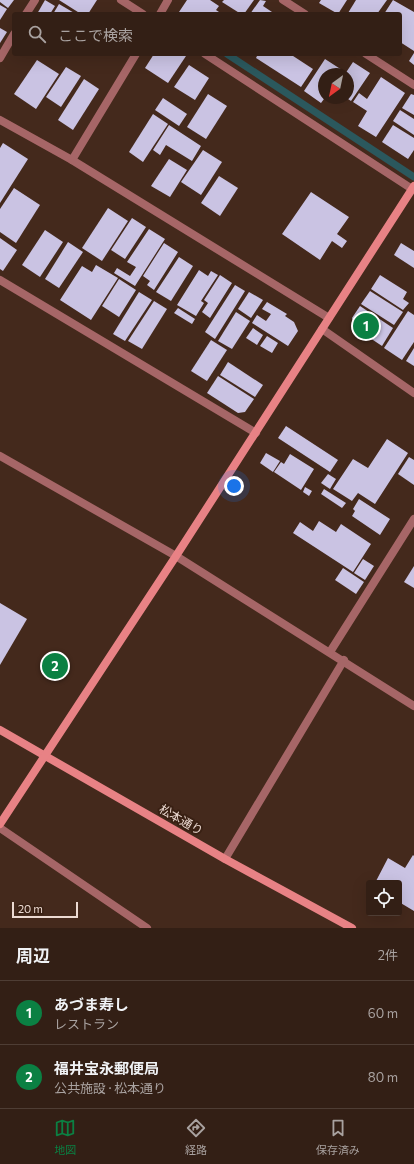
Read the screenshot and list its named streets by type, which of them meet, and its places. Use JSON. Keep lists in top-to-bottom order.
{
  "streets": {
    "street": ["松本通り"]
  },
  "scale_bar": "20 m",
  "north": "bottom left",
  "page": {
    "search": "ここで検索",
    "pins": ["1", "2"],
    "scale": "20 m",
    "heading": ["周辺", "2件"],
    "list": [
      {
        "mark": "1",
        "name": "あづま寿し",
        "note": "レストラン",
        "value": "60 m"
      },
      {
        "mark": "2",
        "name": "福井宝永郵便局",
        "note": "公共施設 · 松本通り",
        "value": "80 m"
      }
    ],
    "nav": ["地図", "経路", "保存済み"]
  }
}
